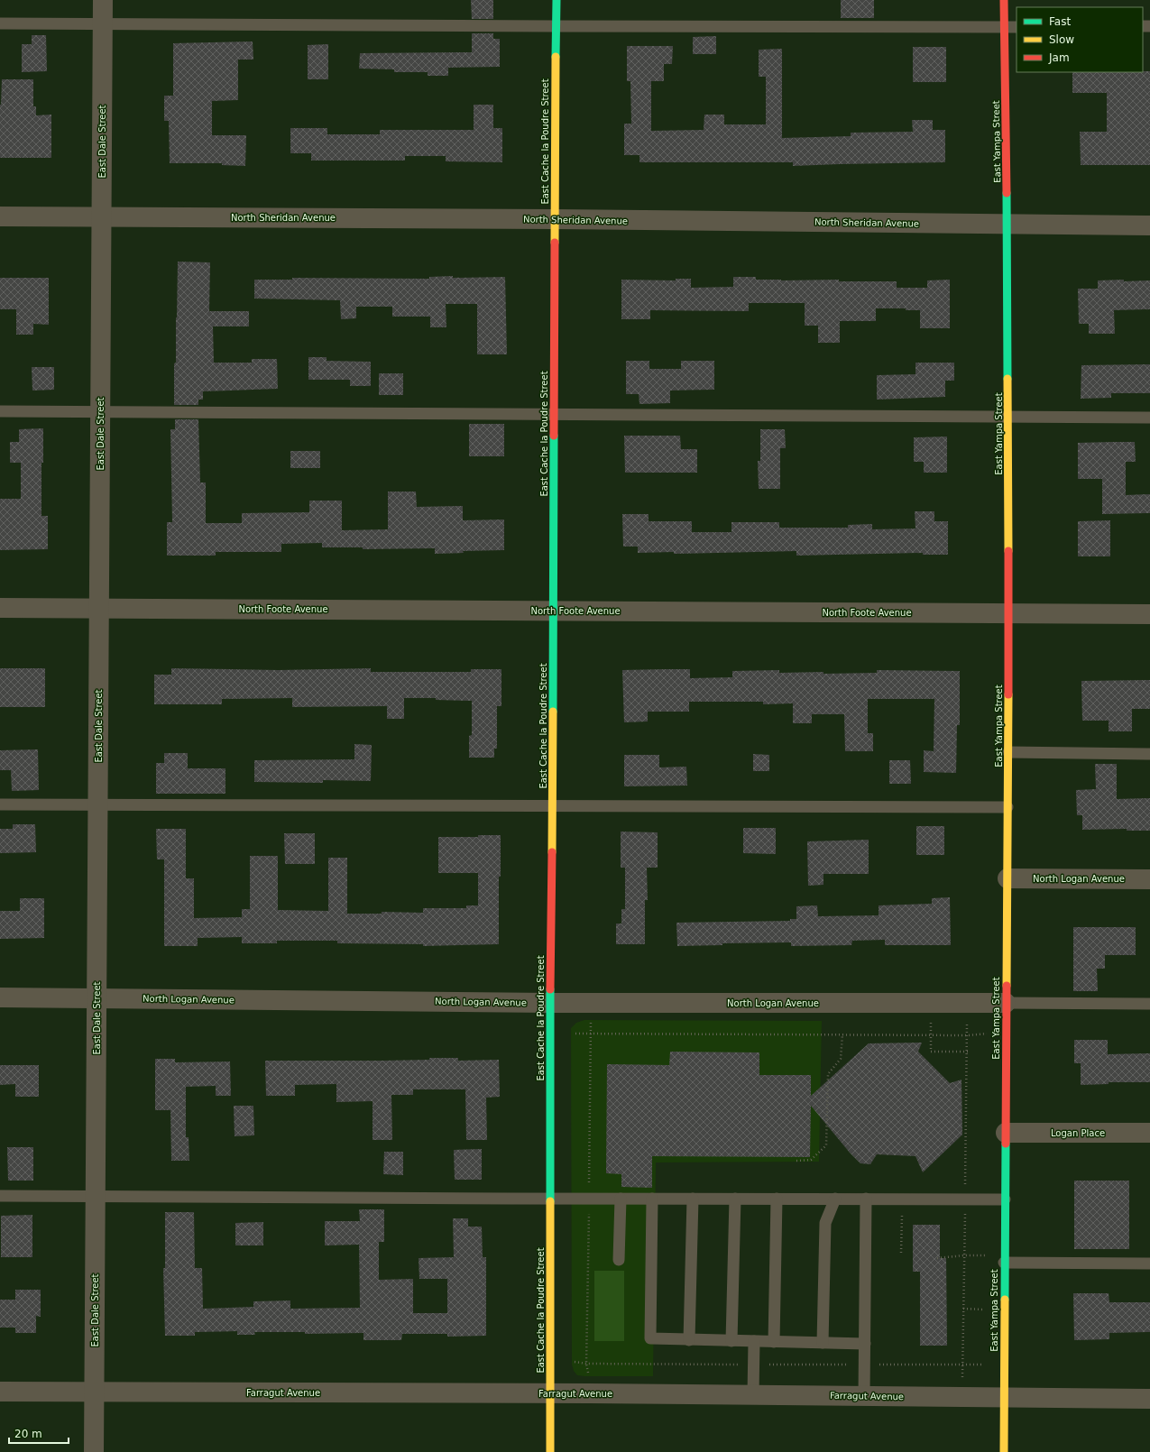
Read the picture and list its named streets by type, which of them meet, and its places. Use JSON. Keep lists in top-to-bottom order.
{
  "streets": {
    "street": [
      "East Dale Street",
      "East Cache la Poudre Street",
      "East Yampa Street",
      "North Sheridan Avenue",
      "North Foote Avenue",
      "North Logan Avenue",
      "Logan Place",
      "Farragut Avenue"
    ]
  },
  "crossings": [
    ["East Dale Street", "North Sheridan Avenue"],
    ["East Dale Street", "North Foote Avenue"],
    ["East Dale Street", "North Logan Avenue"],
    ["East Dale Street", "Farragut Avenue"],
    ["East Cache la Poudre Street", "North Sheridan Avenue"],
    ["East Cache la Poudre Street", "North Foote Avenue"],
    ["East Cache la Poudre Street", "North Logan Avenue"],
    ["East Cache la Poudre Street", "Farragut Avenue"],
    ["East Yampa Street", "North Sheridan Avenue"],
    ["East Yampa Street", "North Foote Avenue"],
    ["East Yampa Street", "North Logan Avenue"],
    ["East Yampa Street", "Logan Place"],
    ["East Yampa Street", "Farragut Avenue"]
  ],
  "legend": ["Fast", "Slow", "Jam"],
  "scale_bar": "20 m"
}
